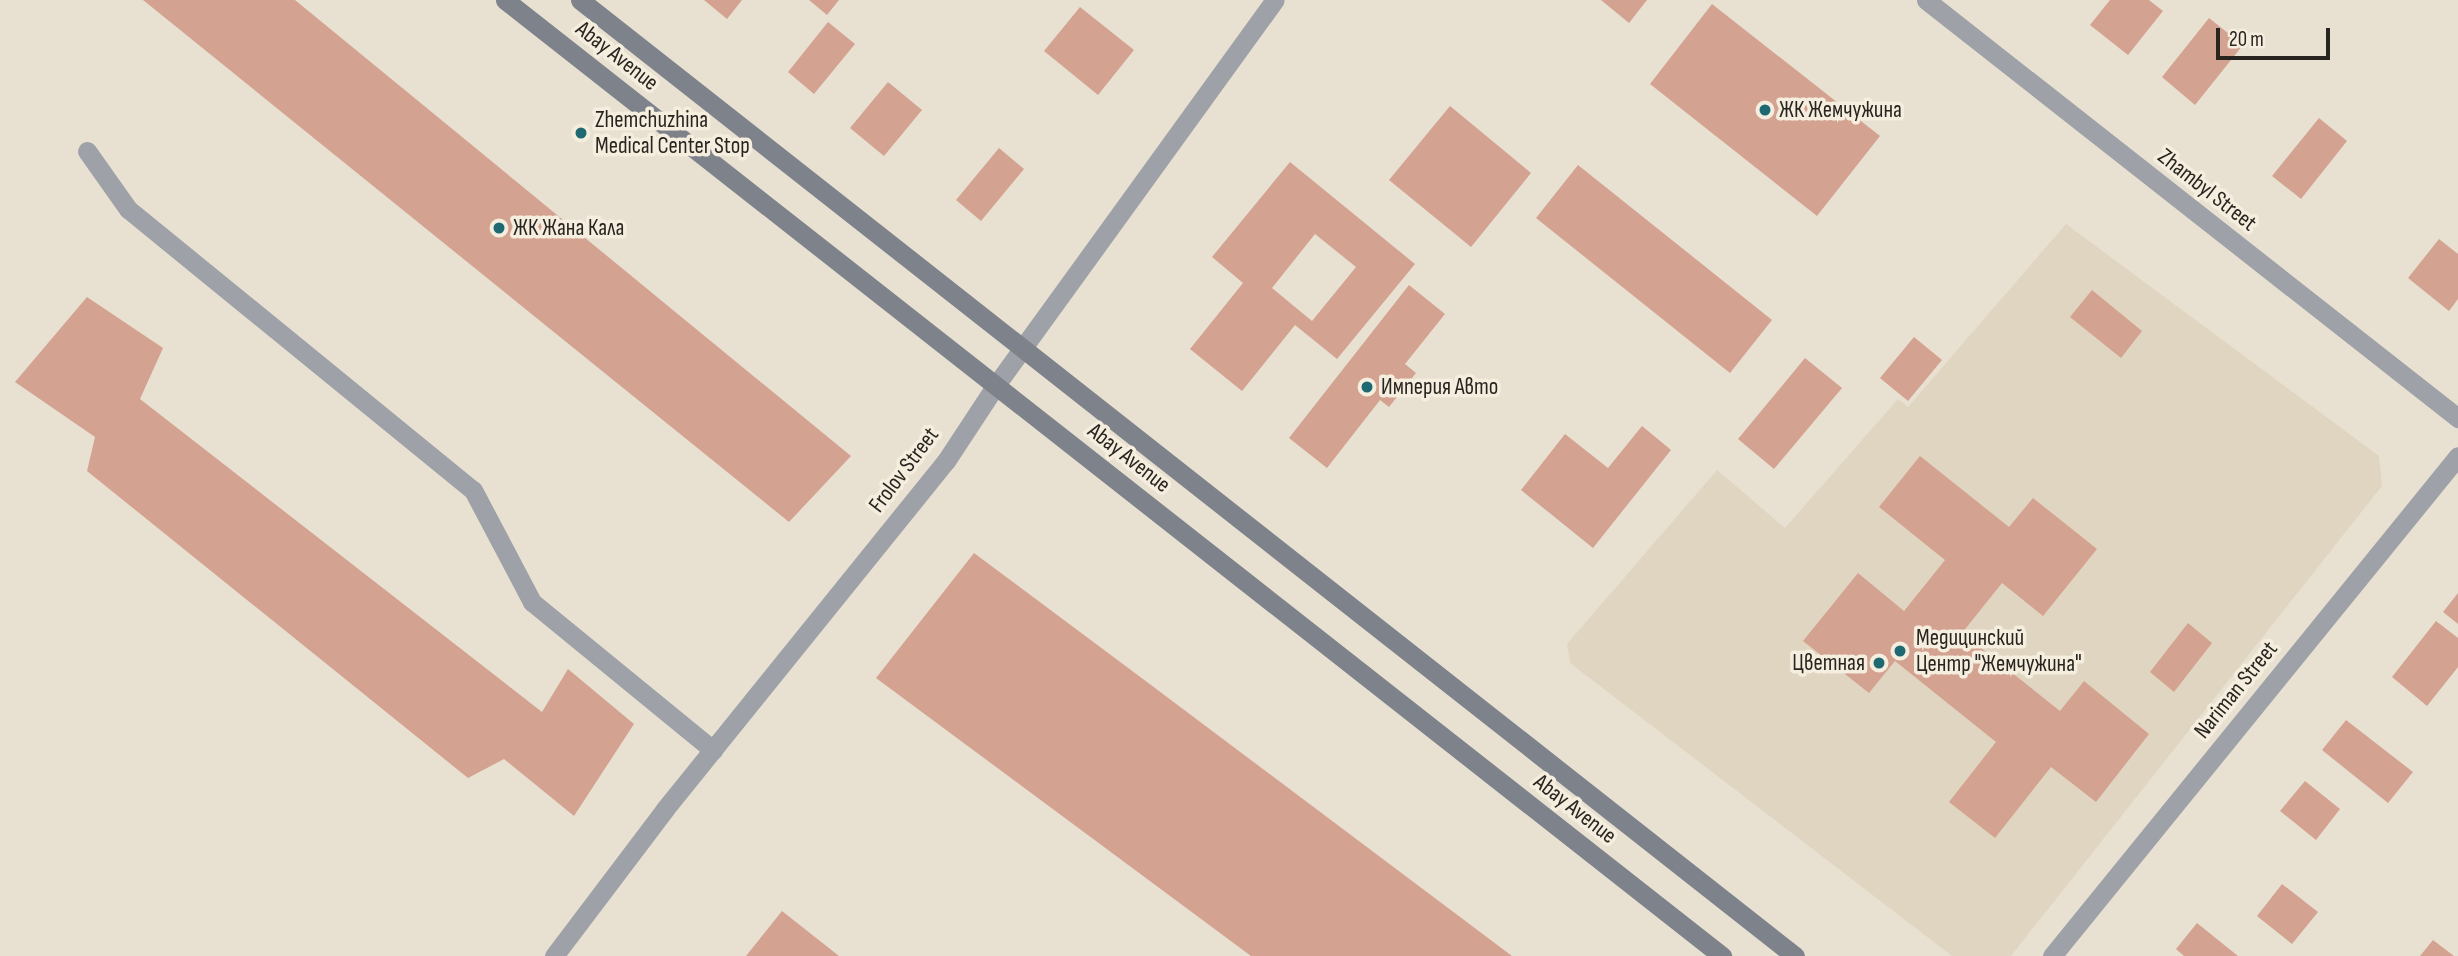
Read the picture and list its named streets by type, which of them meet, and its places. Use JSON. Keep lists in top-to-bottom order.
{
  "streets": {
    "main road": ["Abay Avenue"],
    "street": ["Zhambyl Street", "Frolov Street", "Nariman Street"]
  },
  "crossings": [
    ["Abay Avenue", "Frolov Street"]
  ],
  "places": [
    "ЖК Жемчужина",
    "Zhemchuzhina Medical Center Stop",
    "ЖК Жана Кала",
    "Империя Авто",
    "Медицинский Центр \"Жемчужина\"",
    "Цветная"
  ],
  "scale_bar": "20 m"
}
